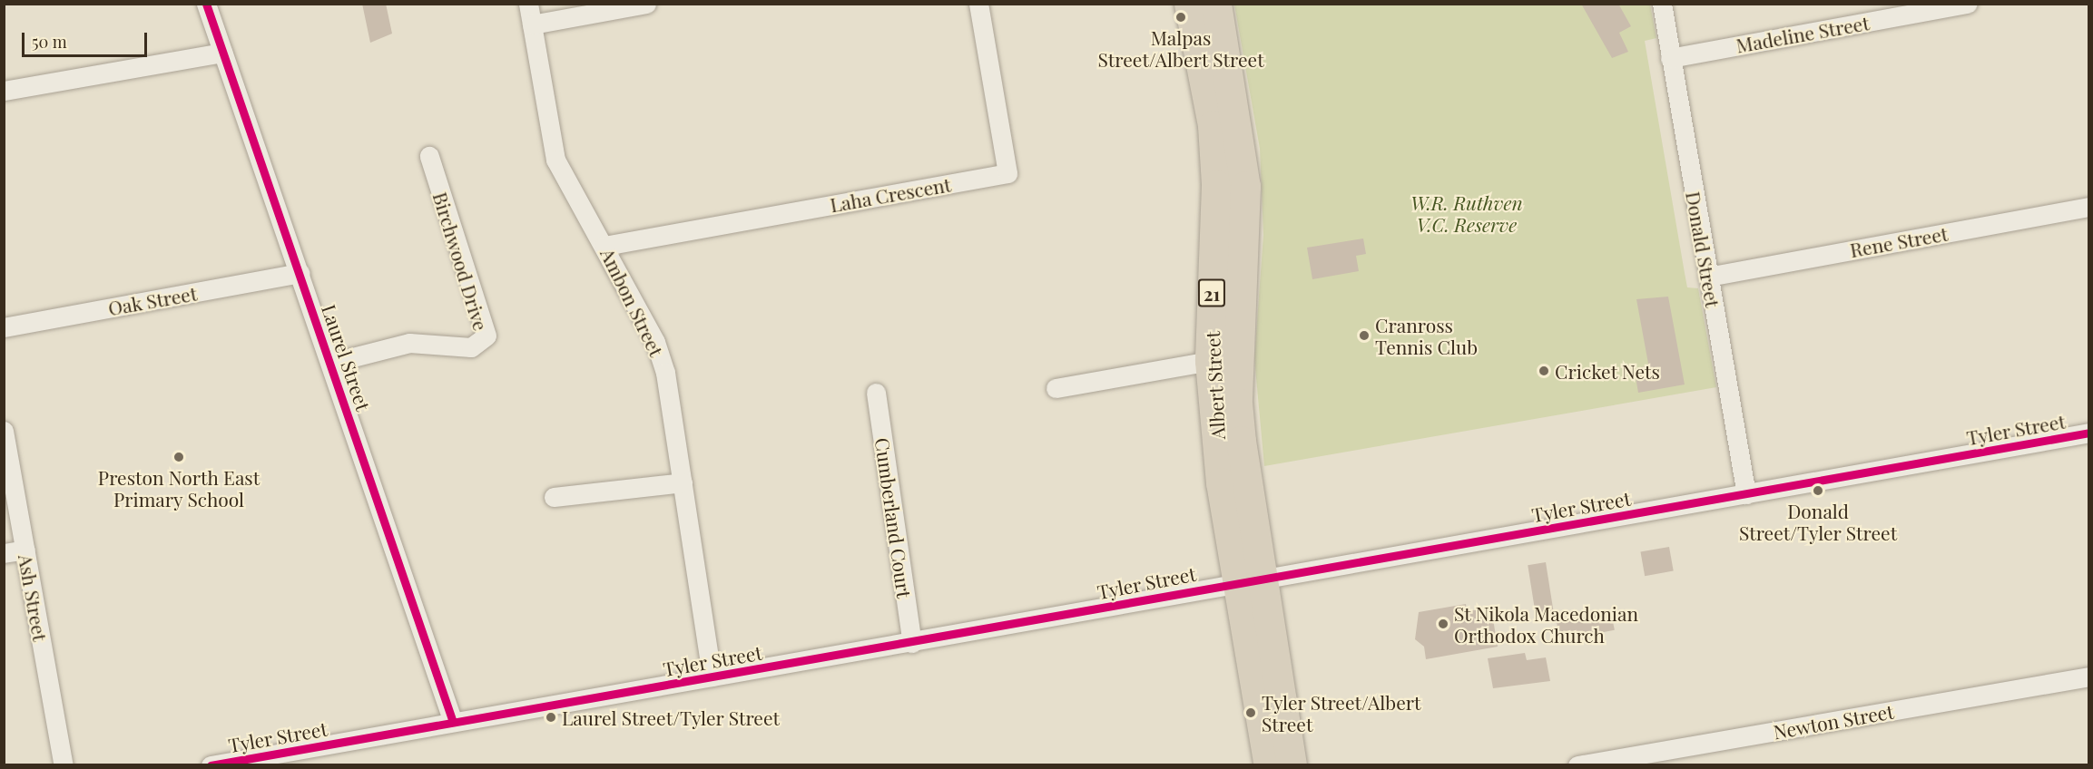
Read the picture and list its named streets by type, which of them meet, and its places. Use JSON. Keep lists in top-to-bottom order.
{
  "streets": {
    "highway": ["21", "Albert Street"],
    "street": [
      "Madeline Street",
      "Laha Crescent",
      "Rene Street",
      "Donald Street",
      "Birchwood Drive",
      "Oak Street",
      "Ambon Street",
      "Laurel Street",
      "Tyler Street",
      "Cumberland Court",
      "Ash Street",
      "Newton Street"
    ]
  },
  "crossings": [
    ["Madeline Street", "Donald Street"],
    ["Laha Crescent", "Ambon Street"],
    ["Rene Street", "Donald Street"],
    ["Donald Street", "Tyler Street"],
    ["Birchwood Drive", "Laurel Street"],
    ["Oak Street", "Laurel Street"],
    ["Ambon Street", "Tyler Street"],
    ["Laurel Street", "Tyler Street"],
    ["Albert Street", "Tyler Street"],
    ["Tyler Street", "Cumberland Court"]
  ],
  "parks": ["W.R. Ruthven V.C. Reserve"],
  "places": [
    "Malpas Street/Albert Street",
    "Cranross Tennis Club",
    "Cricket Nets",
    "Preston North East Primary School",
    "Donald Street/Tyler Street",
    "St Nikola Macedonian Orthodox Church",
    "Tyler Street/Albert Street",
    "Laurel Street/Tyler Street"
  ],
  "scale_bar": "50 m"
}
